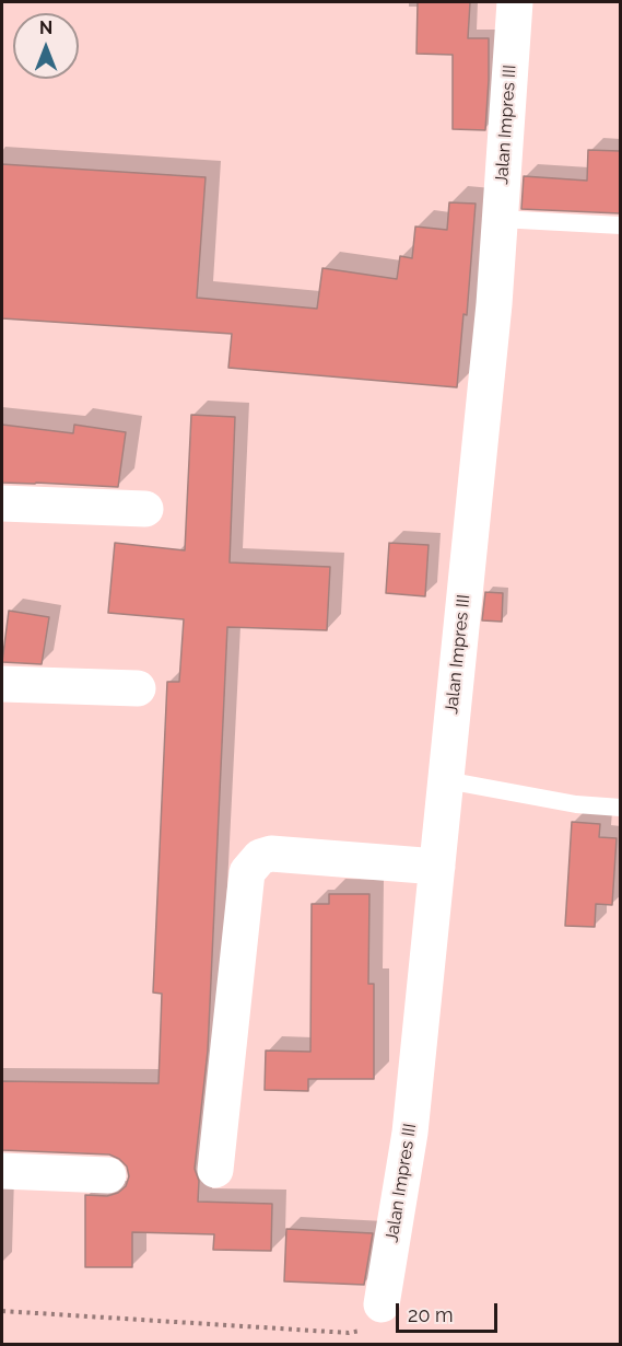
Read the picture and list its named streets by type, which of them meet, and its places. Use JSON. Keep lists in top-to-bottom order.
{
  "streets": {
    "street": ["Jalan Impres III"]
  },
  "scale_bar": "20 m",
  "north": "top"
}
